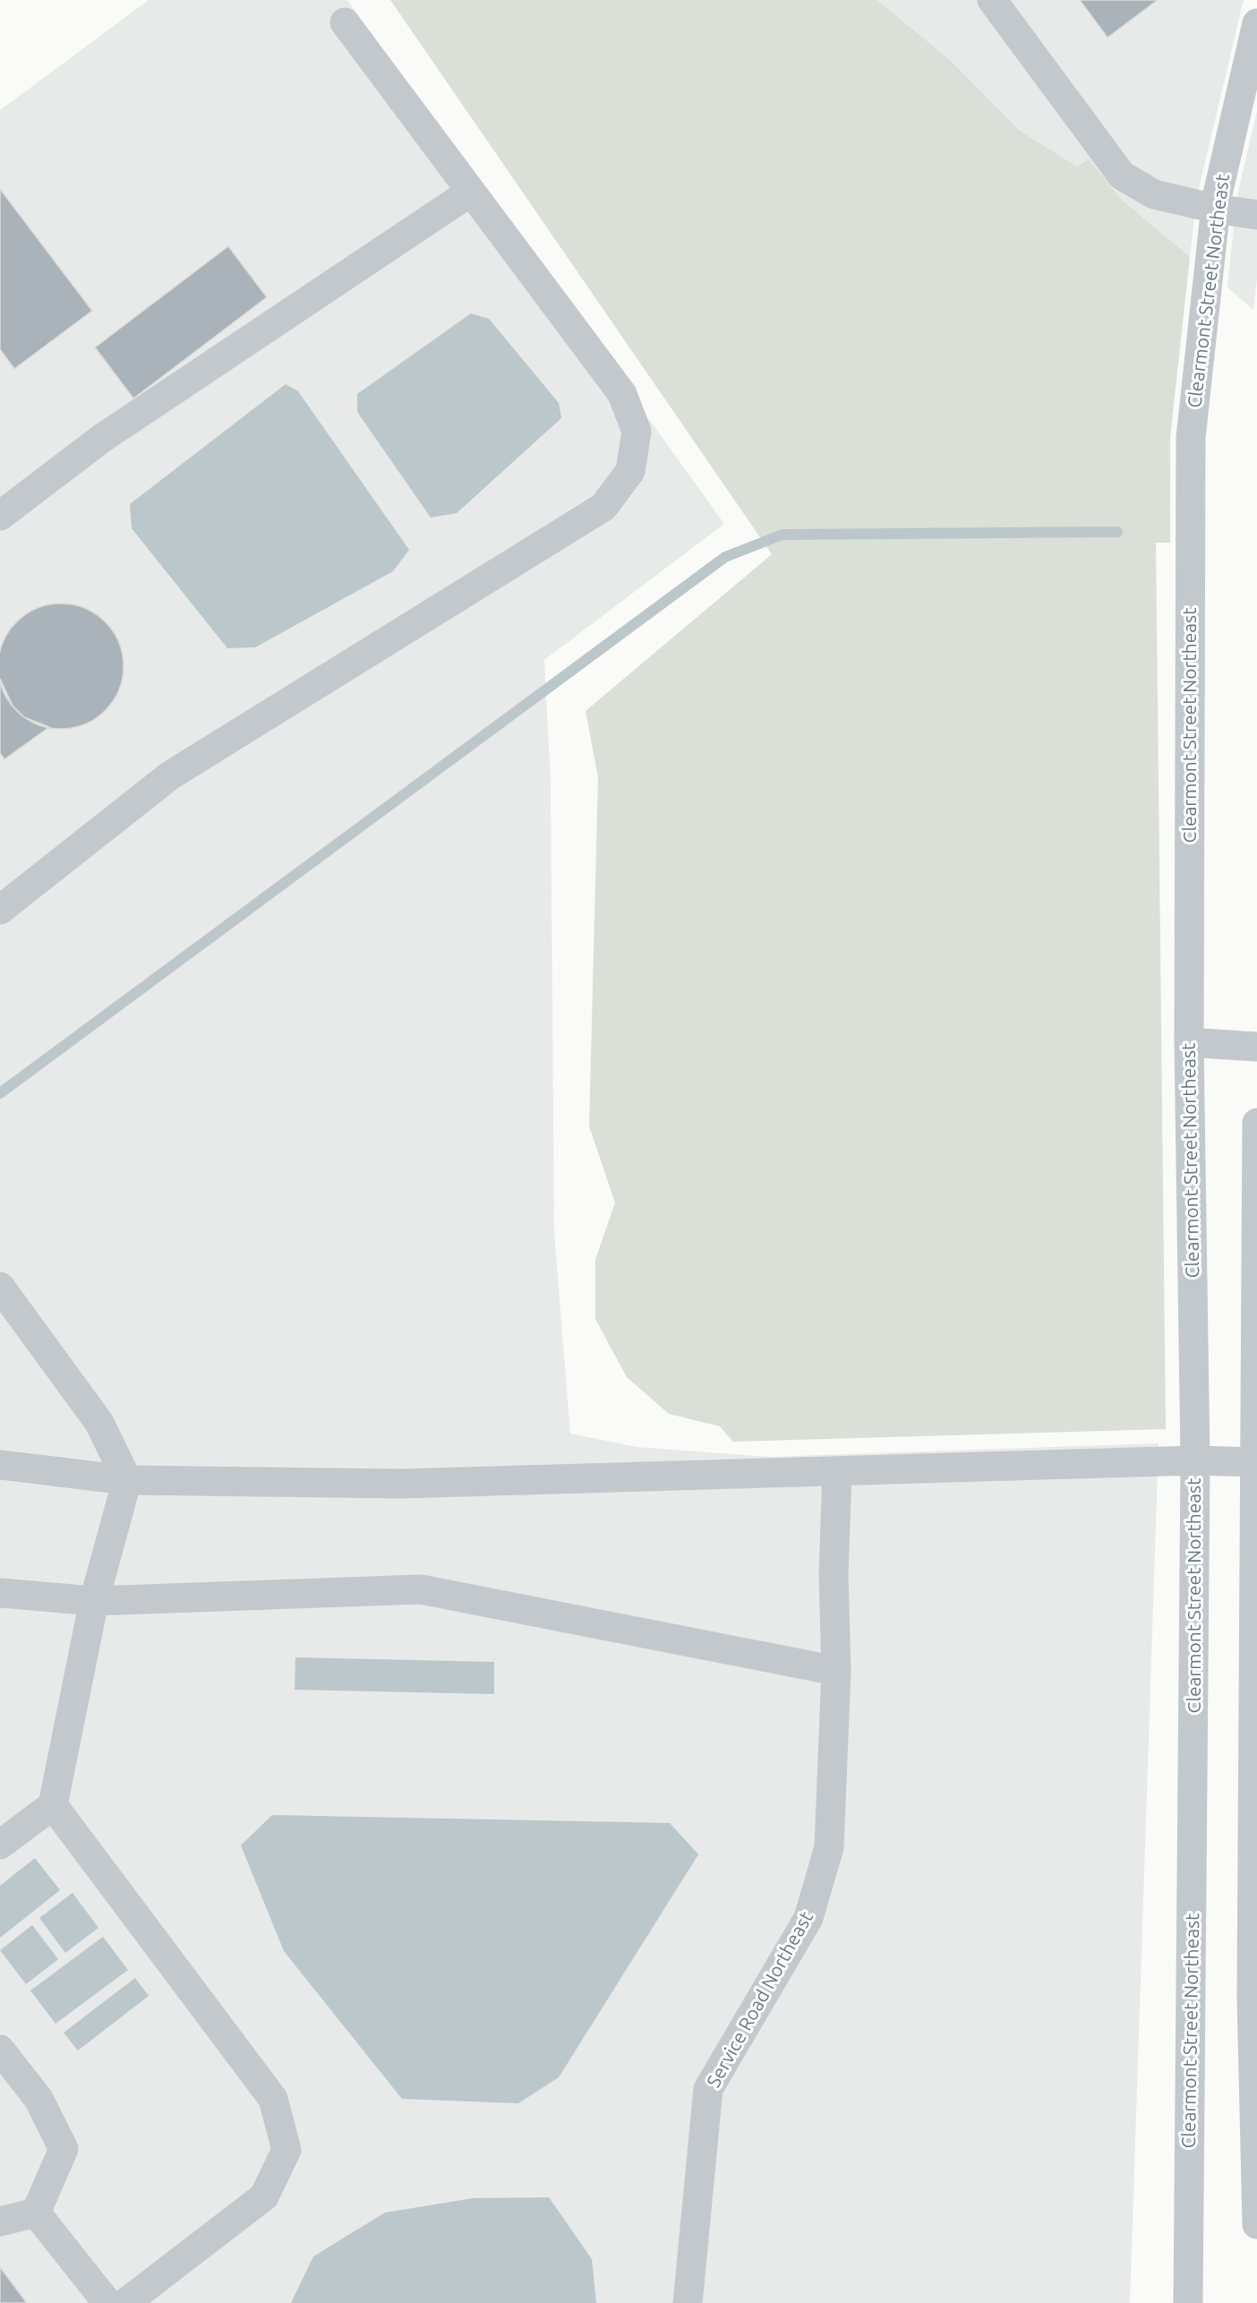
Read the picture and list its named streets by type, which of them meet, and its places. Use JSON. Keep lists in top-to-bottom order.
{
  "streets": {
    "street": ["Clearmont Street Northeast", "Service Road Northeast"]
  }
}
